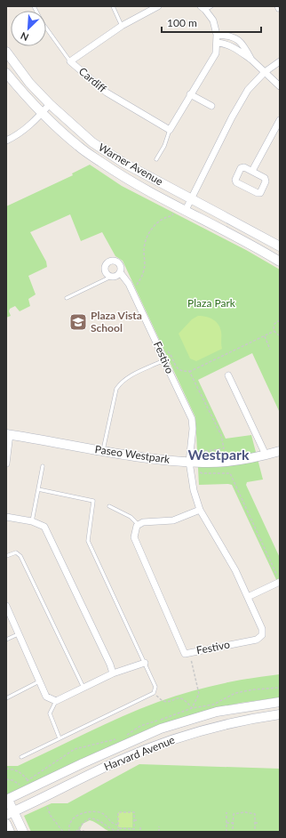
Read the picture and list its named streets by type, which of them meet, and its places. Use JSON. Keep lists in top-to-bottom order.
{
  "streets": {
    "street": [
      "Cardiff",
      "Warner Avenue",
      "Festivo",
      "Paseo Westpark",
      "Harvard Avenue"
    ]
  },
  "crossings": [
    ["Festivo", "Paseo Westpark"]
  ],
  "districts": ["Westpark"],
  "parks": ["Plaza Park"],
  "places": {
    "school or university": ["Plaza Vista School"]
  },
  "scale_bar": "100 m",
  "north": "bottom left"
}
